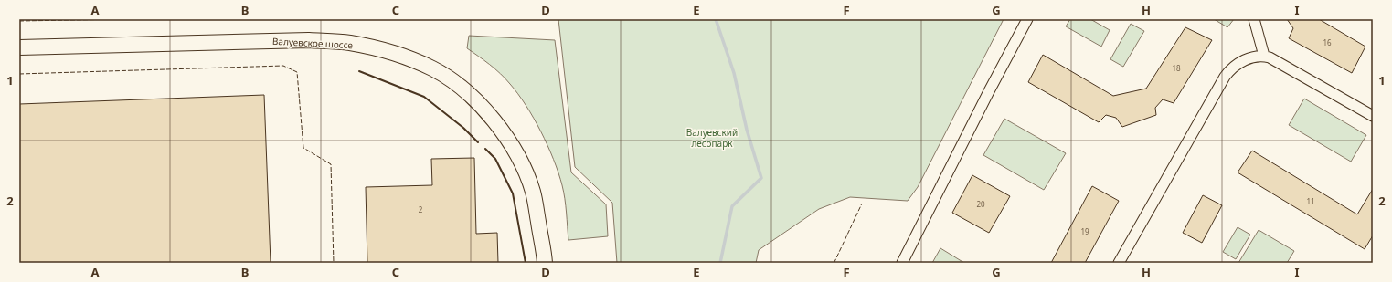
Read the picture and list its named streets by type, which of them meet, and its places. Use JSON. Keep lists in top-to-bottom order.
{
  "streets": {
    "main road": ["Валуевское шоссе"]
  },
  "parks": ["Валуевский лесопарк"],
  "house_numbers": [
    "16",
    "18",
    "11",
    "20",
    "2",
    "19"
  ],
  "grid": {
    "columns": [
      "A",
      "B",
      "C",
      "D",
      "E",
      "F",
      "G",
      "H",
      "I"
    ],
    "rows": ["1", "2"]
  }
}
